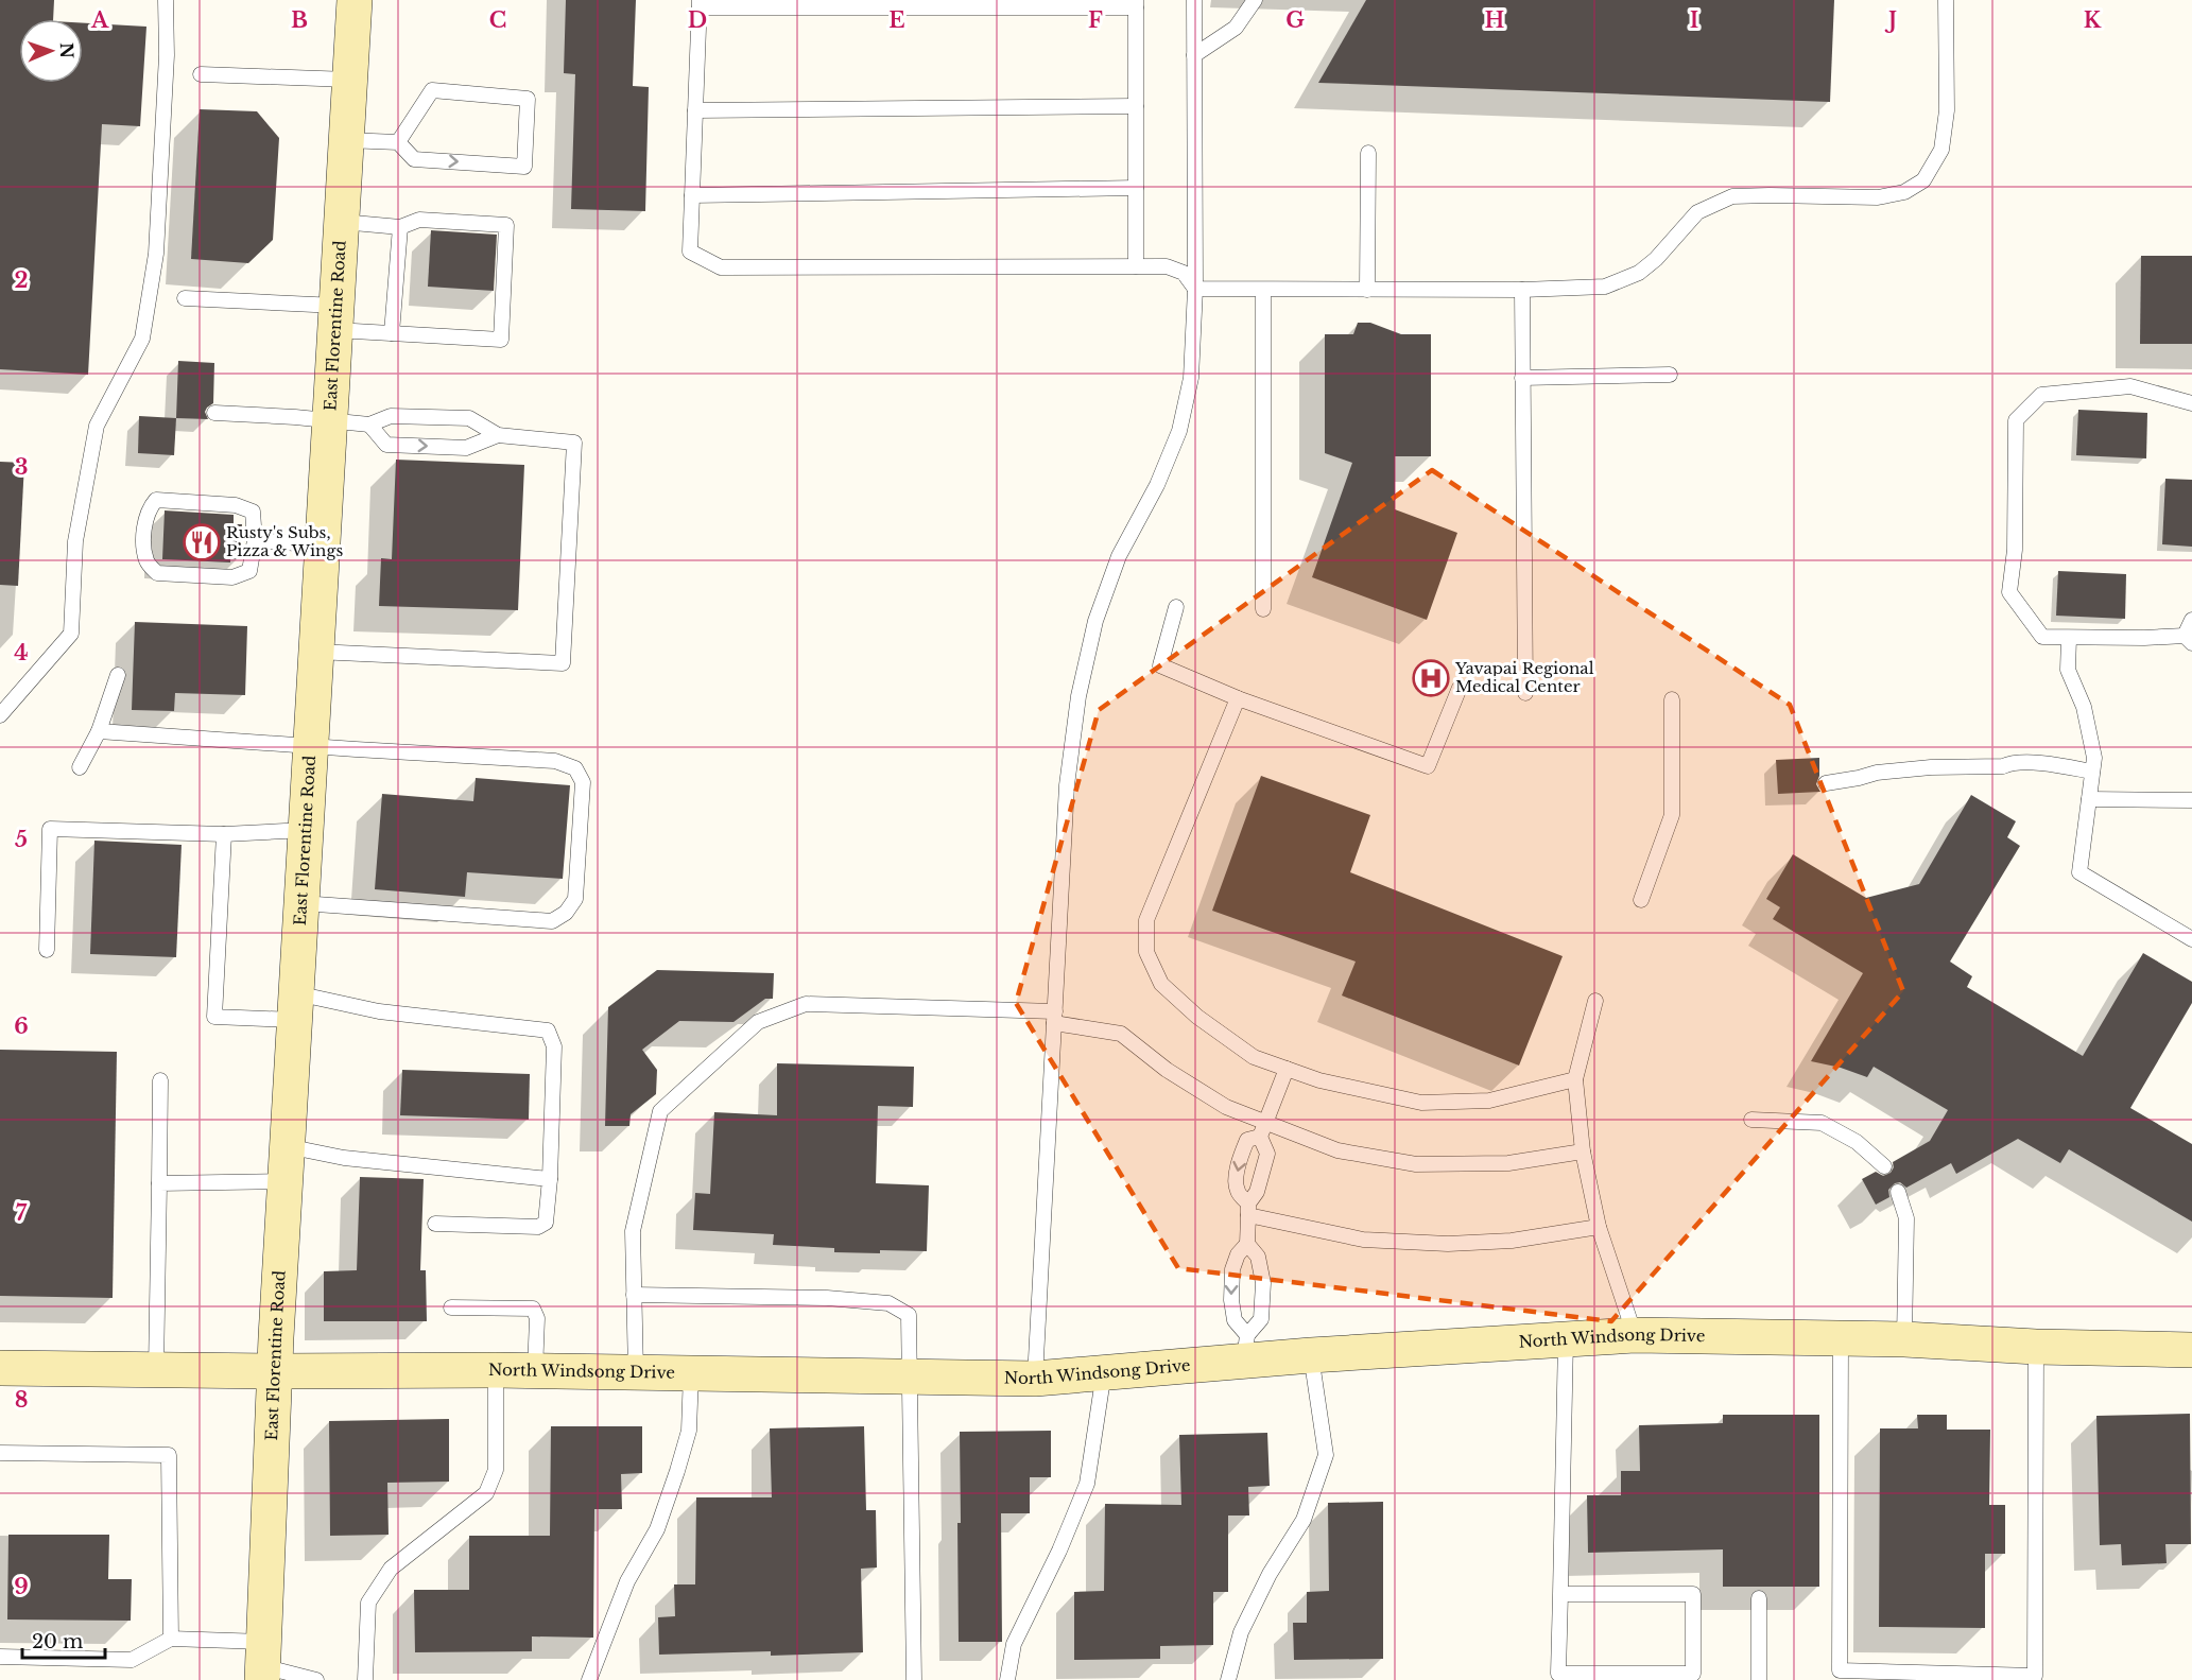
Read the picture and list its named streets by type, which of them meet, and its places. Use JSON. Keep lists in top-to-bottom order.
{
  "streets": {
    "street": ["East Florentine Road", "North Windsong Drive"]
  },
  "crossings": [
    ["East Florentine Road", "North Windsong Drive"]
  ],
  "places": {
    "restaurant": ["Rusty's Subs, Pizza & Wings"],
    "hospital": ["Yavapai Regional Medical Center"]
  },
  "scale_bar": "20 m",
  "north": "right",
  "grid": {
    "columns": [
      "A",
      "B",
      "C",
      "D",
      "E",
      "F",
      "G",
      "H",
      "I",
      "J",
      "K"
    ],
    "rows": [
      "2",
      "3",
      "4",
      "5",
      "6",
      "7",
      "8",
      "9"
    ]
  }
}
